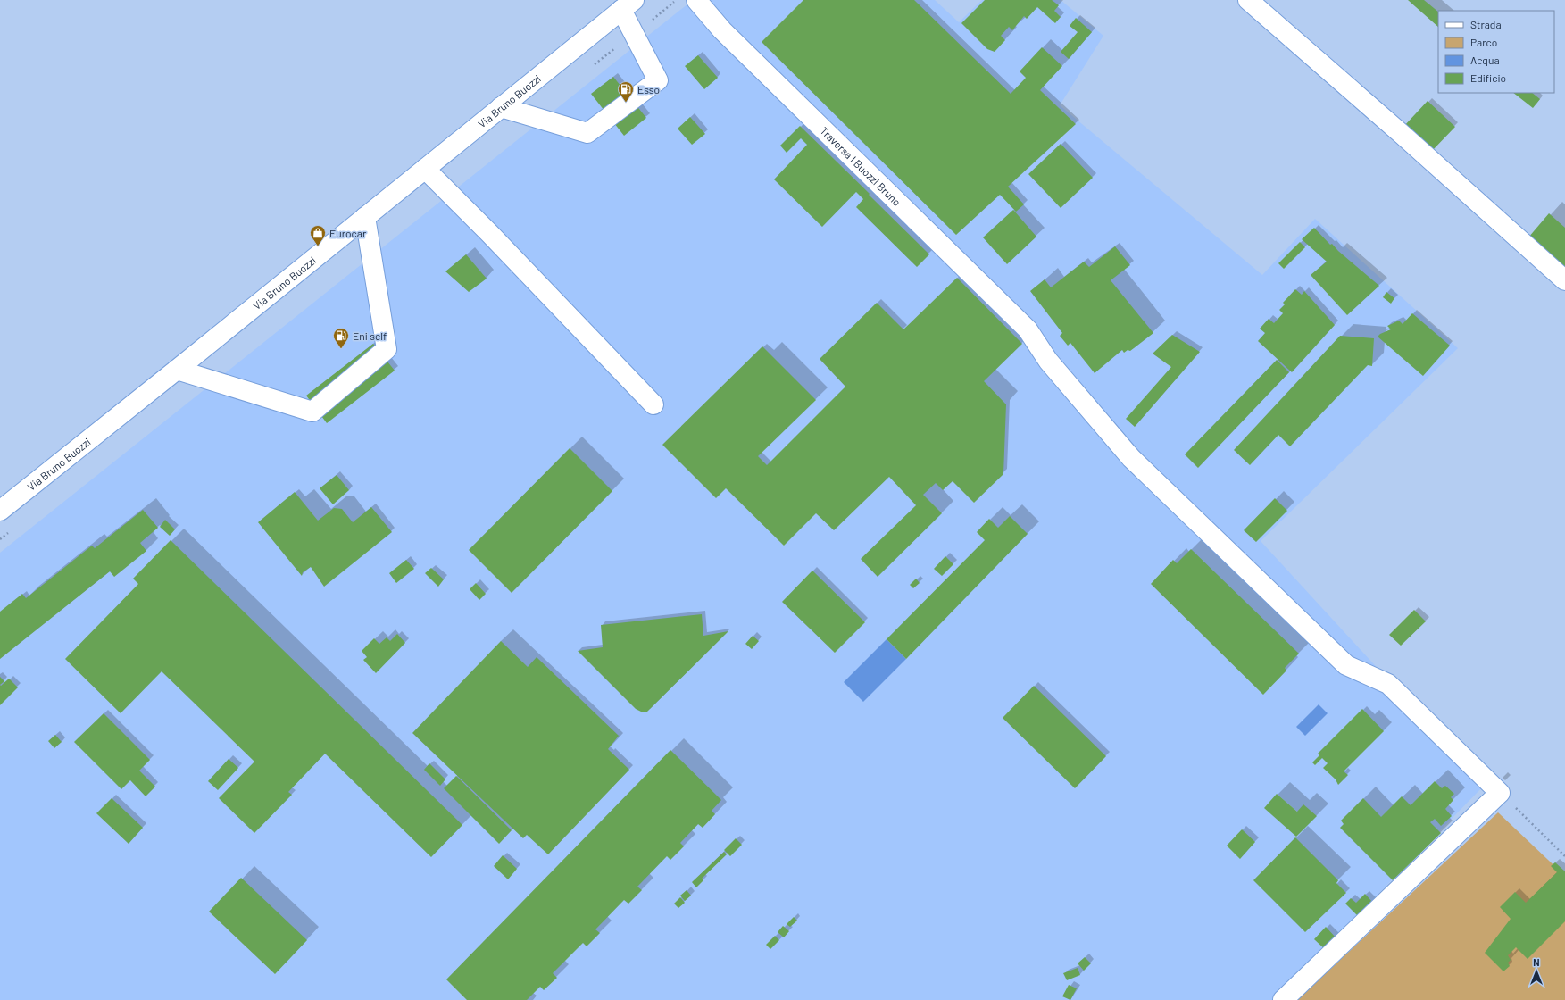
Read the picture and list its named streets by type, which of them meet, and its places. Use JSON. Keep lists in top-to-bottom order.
{
  "streets": {
    "main road": ["Via Bruno Buozzi", "Traversa I Buozzi Bruno"]
  },
  "places": {
    "fuel station": ["Esso", "Eni self"],
    "shop": ["Eurocar"]
  },
  "legend": [
    "Strada",
    "Parco",
    "Acqua",
    "Edificio"
  ],
  "north": "top"
}
